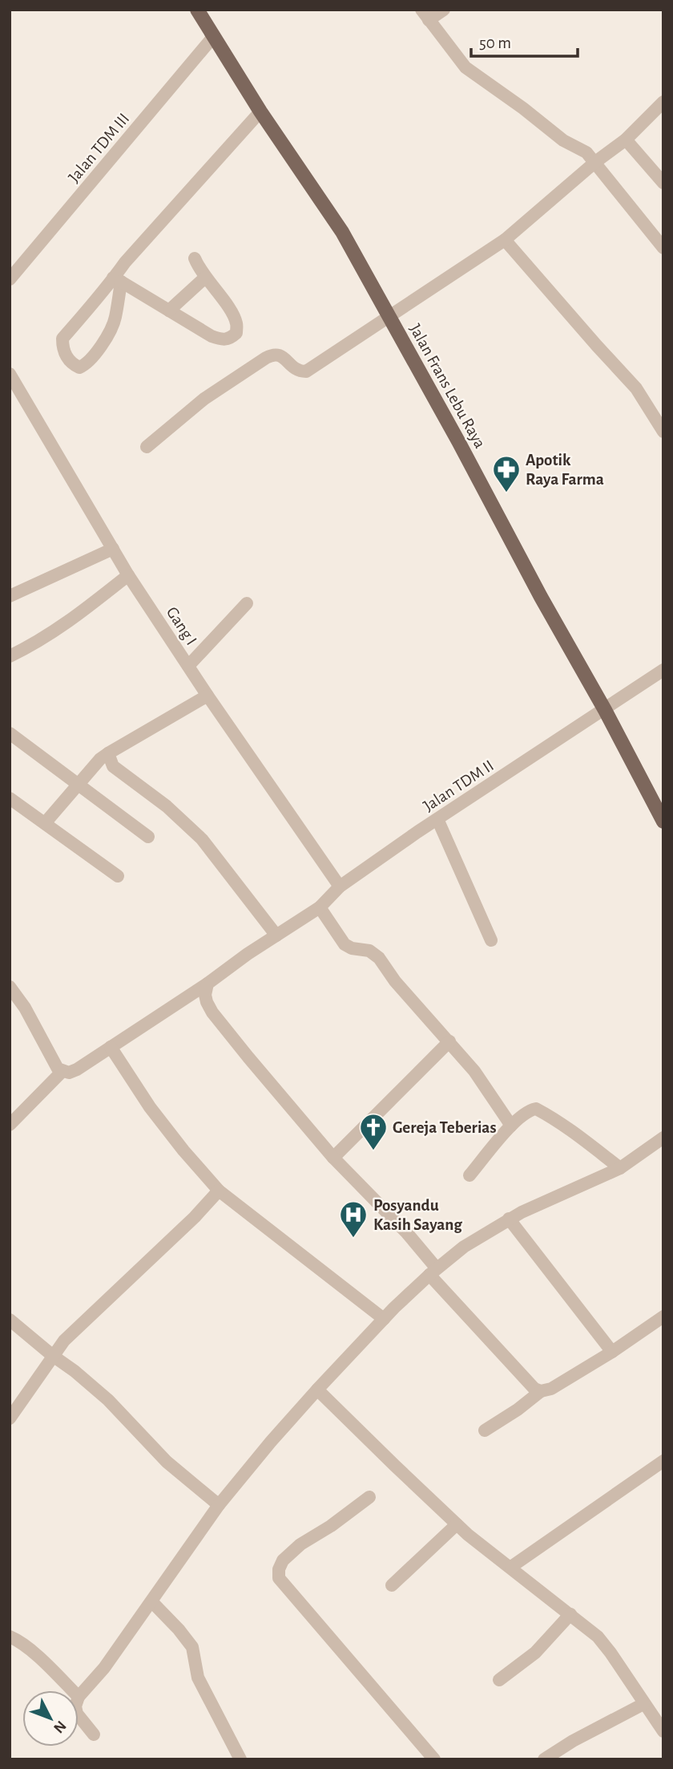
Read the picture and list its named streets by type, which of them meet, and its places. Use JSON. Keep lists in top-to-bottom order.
{
  "streets": {
    "main road": ["Jalan Frans Lebu Raya"],
    "street": ["Jalan TDM III", "Gang I", "Jalan TDM II"]
  },
  "crossings": [
    ["Jalan TDM III", "Jalan Frans Lebu Raya"],
    ["Jalan Frans Lebu Raya", "Jalan TDM II"],
    ["Gang I", "Jalan TDM II"]
  ],
  "places": {
    "pharmacy": ["Apotik Raya Farma"],
    "church": ["Gereja Teberias"],
    "hospital": ["Posyandu Kasih Sayang"]
  },
  "scale_bar": "50 m",
  "north": "bottom right"
}
